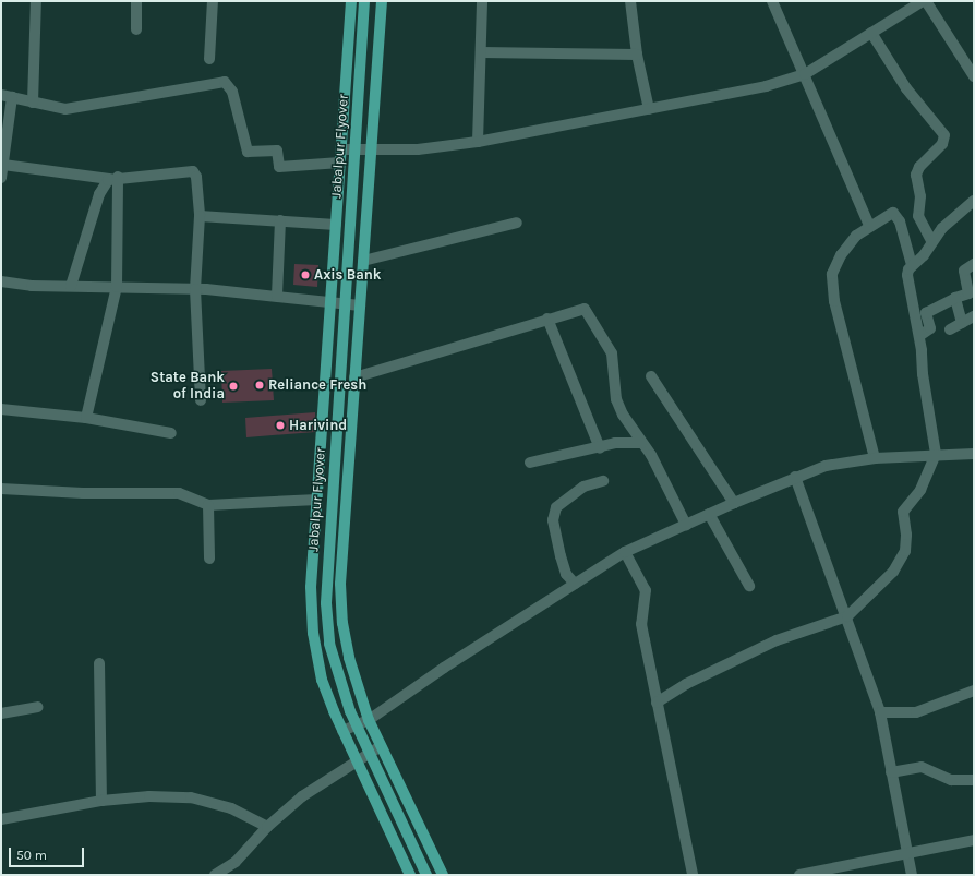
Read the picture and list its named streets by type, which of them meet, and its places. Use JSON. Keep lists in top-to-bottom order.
{
  "streets": {
    "main road": ["Jabalpur Flyover"]
  },
  "places": [
    "Axis Bank",
    "Reliance Fresh",
    "State Bank of India",
    "Harivind"
  ],
  "scale_bar": "50 m"
}
